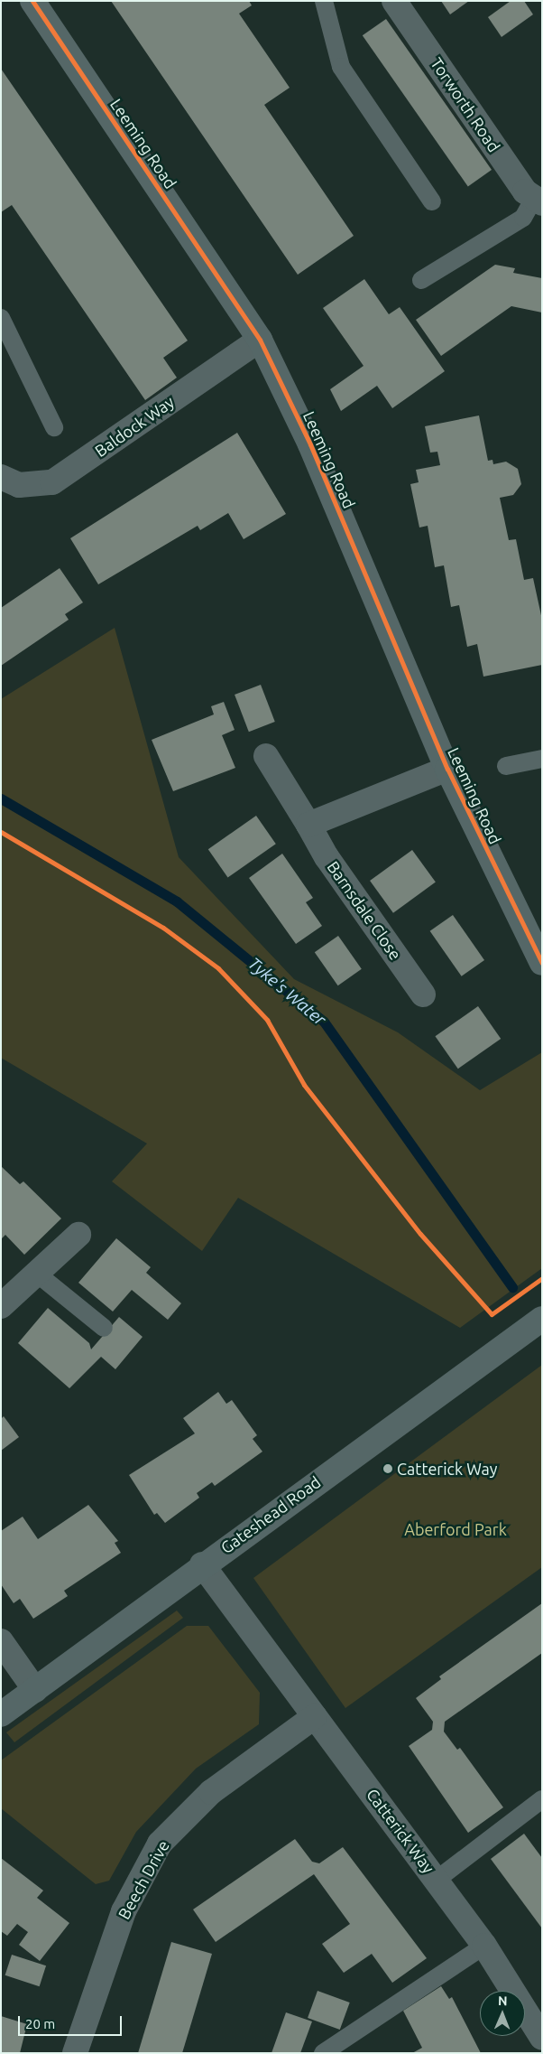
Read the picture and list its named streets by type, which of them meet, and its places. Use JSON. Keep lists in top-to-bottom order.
{
  "streets": {
    "street": [
      "Torworth Road",
      "Leeming Road",
      "Baldock Way",
      "Barnsdale Close",
      "Gateshead Road",
      "Catterick Way",
      "Beech Drive"
    ]
  },
  "crossings": [
    ["Leeming Road", "Baldock Way"],
    ["Gateshead Road", "Catterick Way"],
    ["Catterick Way", "Beech Drive"]
  ],
  "water": ["Tyke's Water"],
  "parks": ["Aberford Park"],
  "places": ["Catterick Way"],
  "scale_bar": "20 m",
  "north": "top"
}
